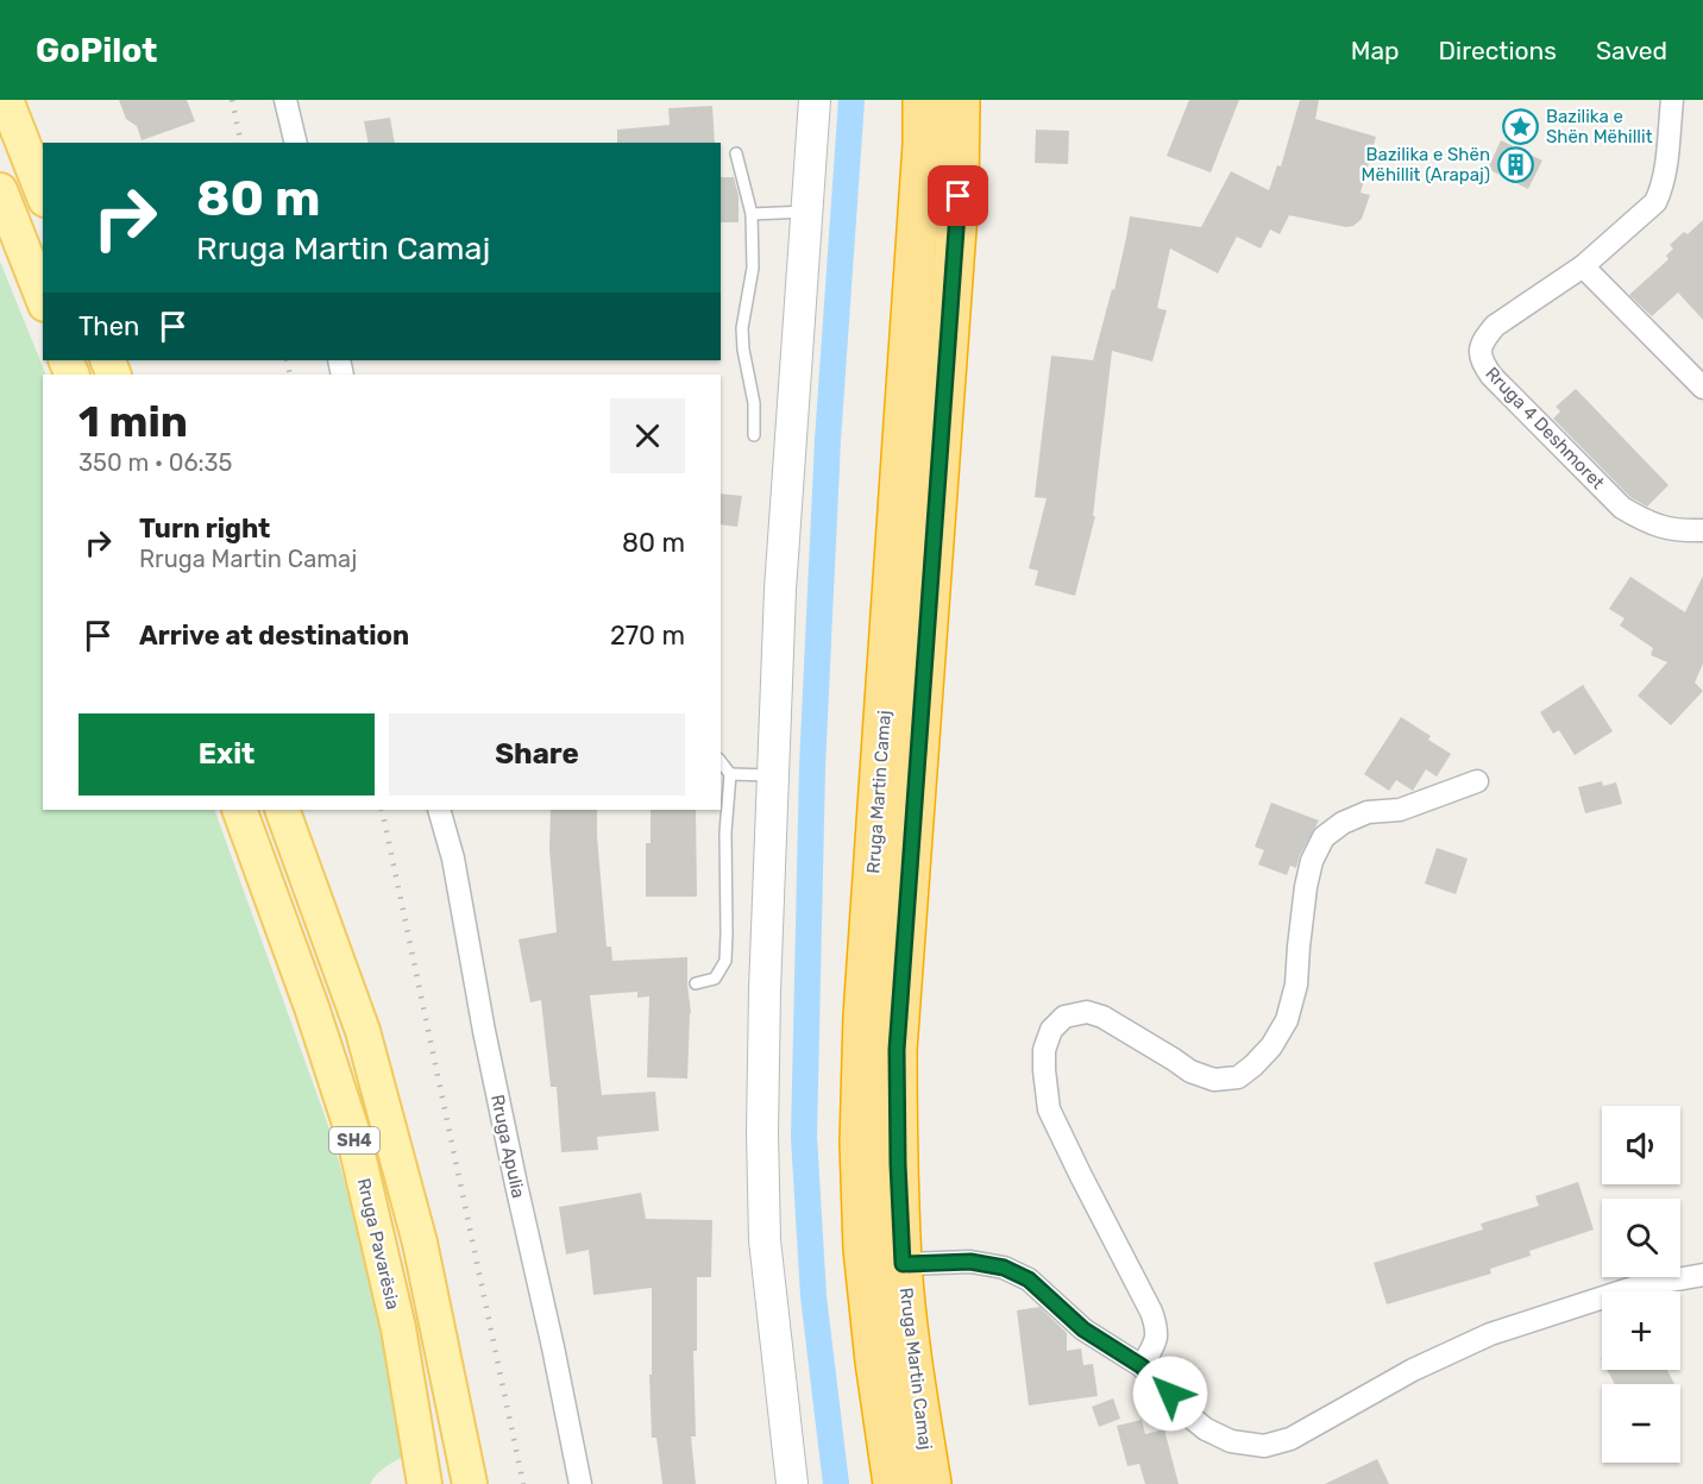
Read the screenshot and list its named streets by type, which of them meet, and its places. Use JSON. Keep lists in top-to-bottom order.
{
  "streets": {
    "highway": ["Rruga Martin Camaj"],
    "main road": ["SH4", "Rruga Pavarësia"],
    "street": ["Rruga 4 Deshmoret", "Rruga Apulia"]
  },
  "places": {
    "place": ["Bazilika e Shën Mëhillit"],
    "building": ["Bazilika e Shën Mëhillit (Arapaj)"]
  },
  "page": {
    "header": "GoPilot",
    "nav": ["Map", "Directions", "Saved"],
    "turn": ["80 m", "Rruga Martin Camaj"],
    "then": "Then",
    "heading": ["1 min", "350 m · 06:35"],
    "list": [
      {
        "name": "Turn right",
        "note": "Rruga Martin Camaj",
        "value": "80 m"
      },
      {
        "name": "Arrive at destination",
        "value": "270 m"
      }
    ],
    "buttons": ["Exit", "Share"],
    "map_buttons": ["+", "−"]
  }
}
